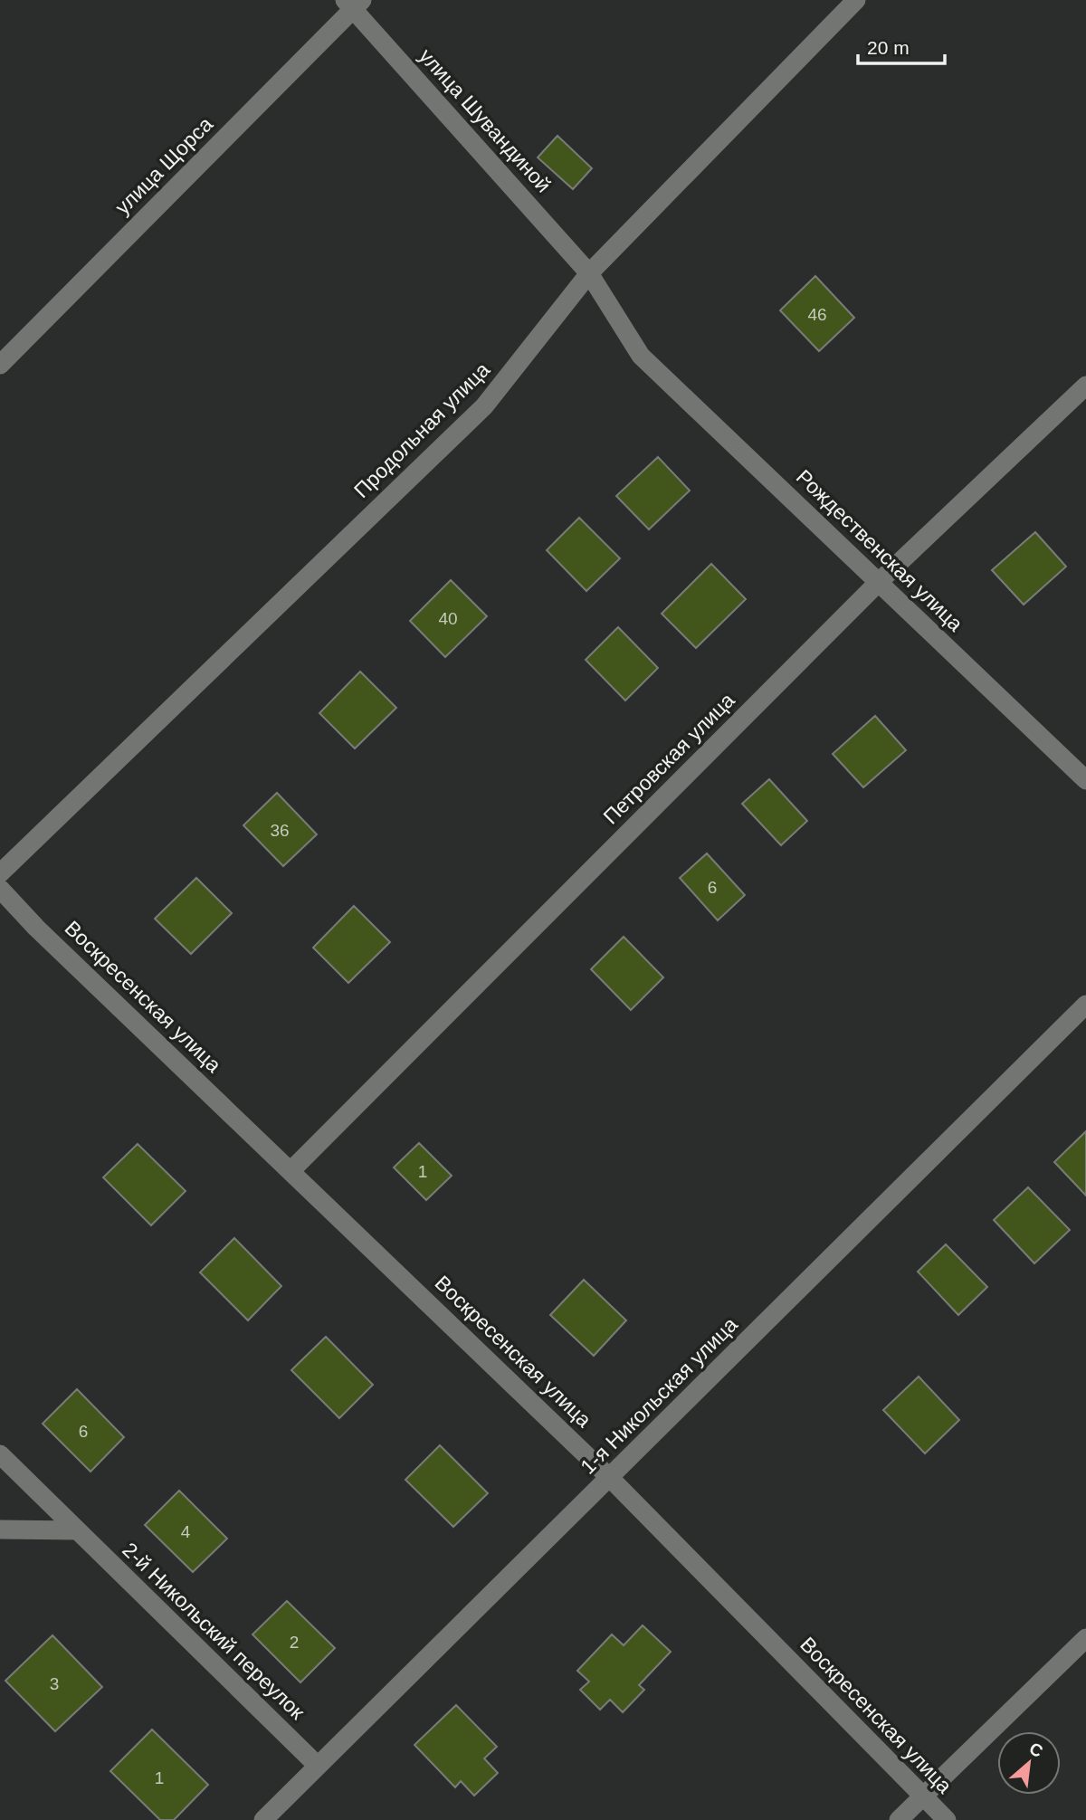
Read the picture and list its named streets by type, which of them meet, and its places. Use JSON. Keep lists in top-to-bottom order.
{
  "streets": {
    "street": [
      "улица Шувандиной",
      "улица Щорса",
      "Продольная улица",
      "Рождественская улица",
      "Петровская улица",
      "Воскресенская улица",
      "1-я Никольская улица",
      "2-й Никольский переулок"
    ]
  },
  "crossings": [
    ["улица Шувандиной", "улица Щорса"],
    ["улица Шувандиной", "Продольная улица"],
    ["улица Шувандиной", "Рождественская улица"],
    ["Рождественская улица", "Петровская улица"],
    ["Петровская улица", "Воскресенская улица"],
    ["Воскресенская улица", "1-я Никольская улица"],
    ["1-я Никольская улица", "2-й Никольский переулок"]
  ],
  "house_numbers": [
    "46",
    "40",
    "36",
    "6",
    "1",
    "6",
    "4",
    "2",
    "3",
    "1"
  ],
  "scale_bar": "20 m",
  "north": "top right"
}
